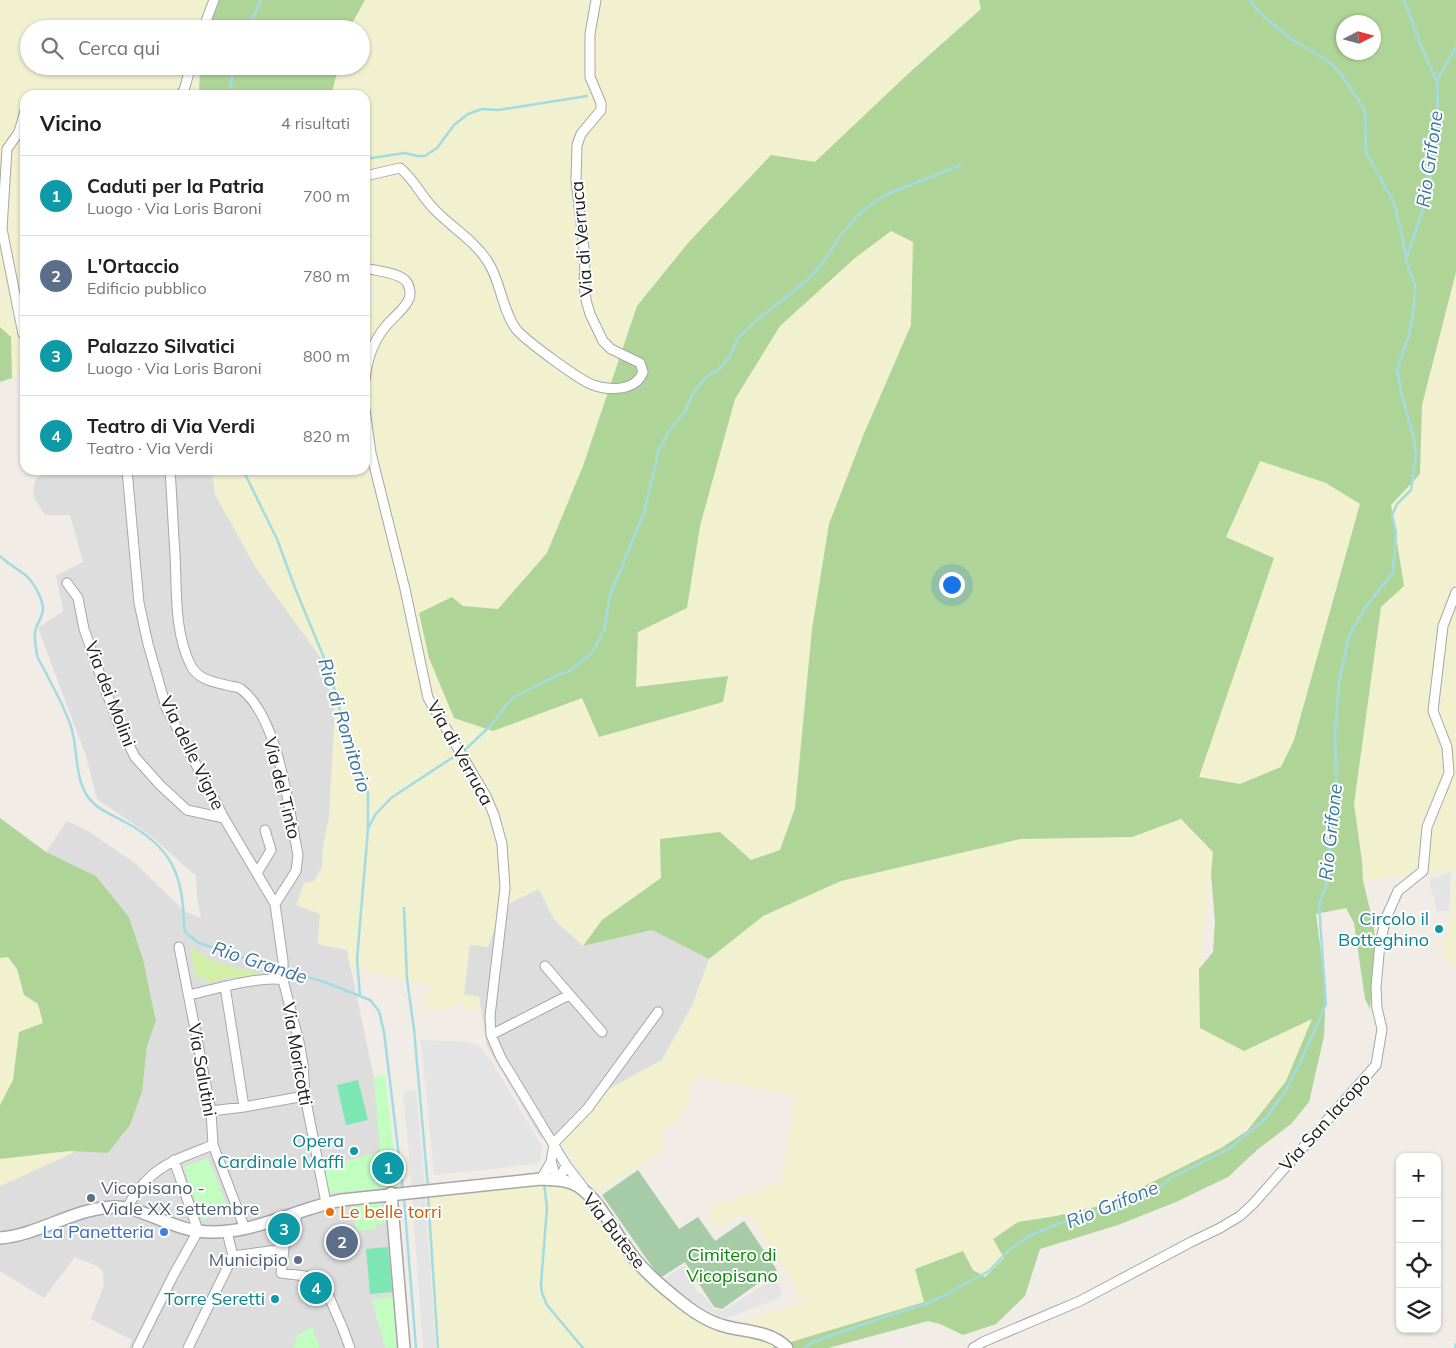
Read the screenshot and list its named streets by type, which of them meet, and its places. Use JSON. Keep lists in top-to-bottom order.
{
  "streets": {
    "street": [
      "Via di Verruca",
      "Via dei Molini",
      "Via delle Vigne",
      "Via del Tinto",
      "Via Moricotti",
      "Via Salutini",
      "Via San Iacopo",
      "Via Butese"
    ]
  },
  "crossings": [
    ["Via di Verruca", "Via Butese"],
    ["Via dei Molini", "Via delle Vigne"],
    ["Via delle Vigne", "Via del Tinto"],
    ["Via delle Vigne", "Via Moricotti"],
    ["Via del Tinto", "Via Moricotti"],
    ["Via Moricotti", "Via Butese"],
    ["Via Salutini", "Via Butese"]
  ],
  "water": ["Rio Grifone", "Rio di Romitorio", "Rio Grande"],
  "parks": ["Cimitero di Vicopisano"],
  "places": [
    "Circolo il Botteghino",
    "Opera Cardinale Maffi",
    "Vicopisano - Viale XX settembre",
    "Le belle torri",
    "La Panetteria",
    "Municipio",
    "Torre Seretti"
  ],
  "north": "right",
  "page": {
    "search": "Cerca qui",
    "heading": ["Vicino", "4 risultati"],
    "list": [
      {
        "mark": "1",
        "name": "Caduti per la Patria",
        "note": "Luogo · Via Loris Baroni",
        "value": "700 m"
      },
      {
        "mark": "2",
        "name": "L'Ortaccio",
        "note": "Edificio pubblico",
        "value": "780 m"
      },
      {
        "mark": "3",
        "name": "Palazzo Silvatici",
        "note": "Luogo · Via Loris Baroni",
        "value": "800 m"
      },
      {
        "mark": "4",
        "name": "Teatro di Via Verdi",
        "note": "Teatro · Via Verdi",
        "value": "820 m"
      }
    ],
    "pins": [
      "1",
      "3",
      "2",
      "4"
    ],
    "map_buttons": ["+", "−"]
  }
}
